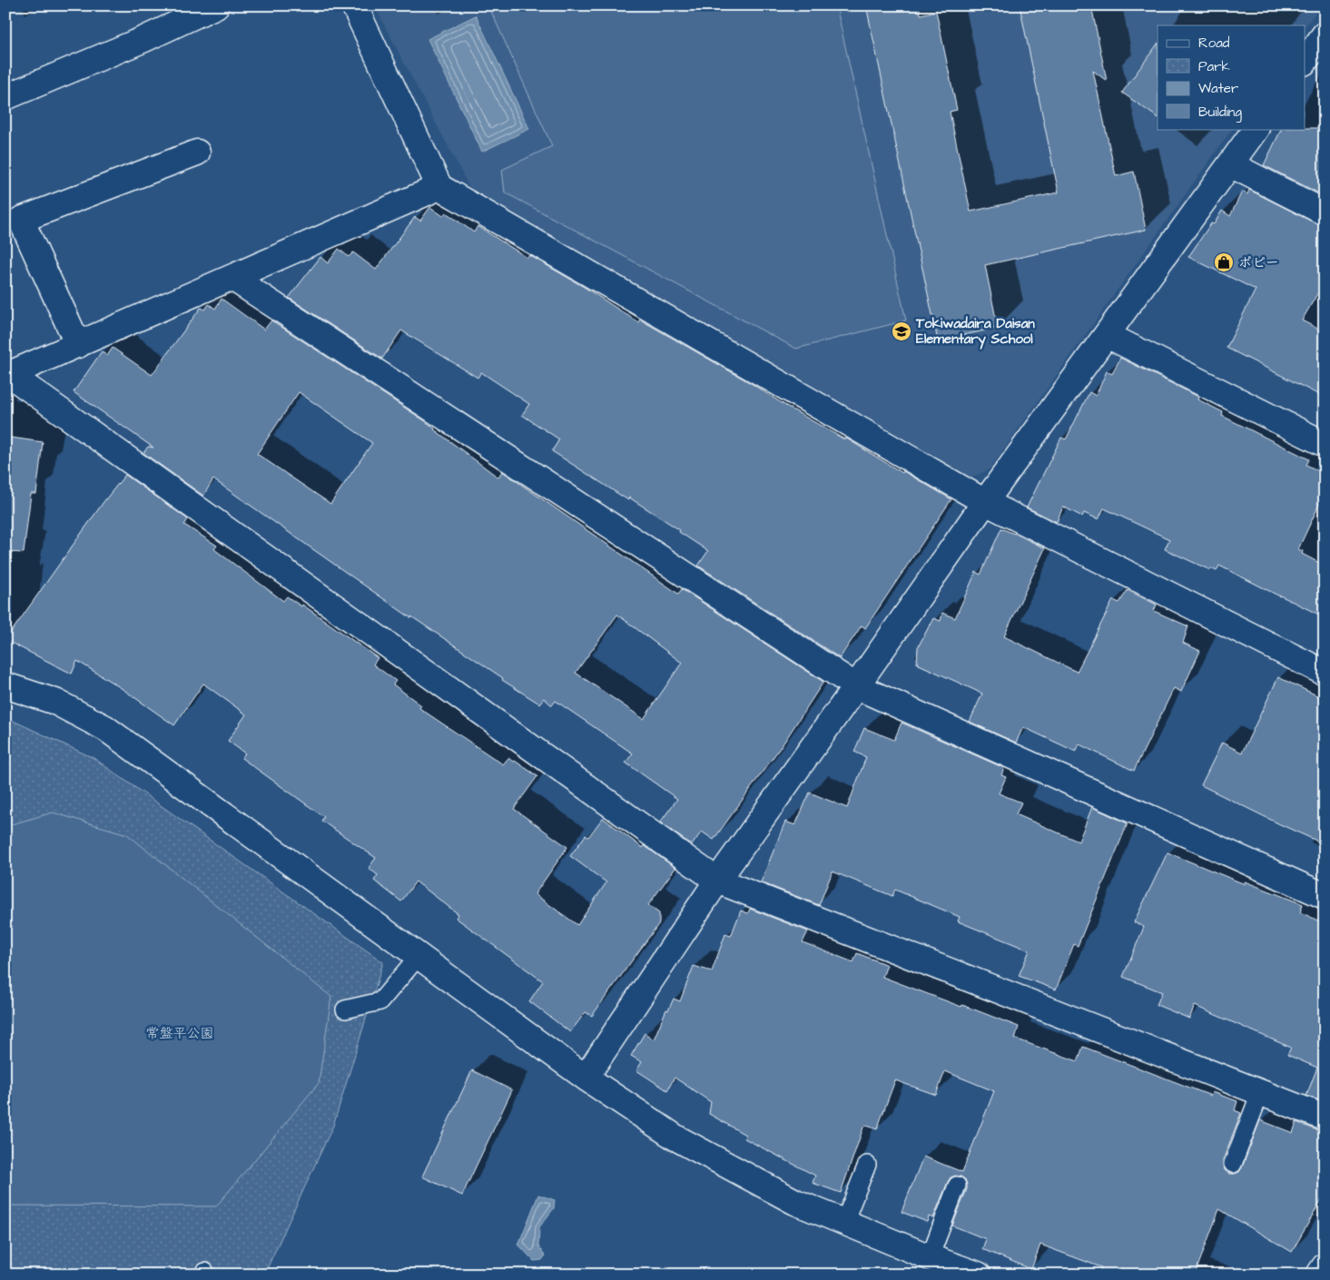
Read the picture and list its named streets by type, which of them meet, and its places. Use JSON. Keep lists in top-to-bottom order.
{
  "parks": ["常盤平公園"],
  "places": {
    "shop": ["ポピー"],
    "school or university": ["Tokiwadaira Daisan Elementary School"]
  },
  "legend": [
    "Road",
    "Park",
    "Water",
    "Building"
  ]
}
